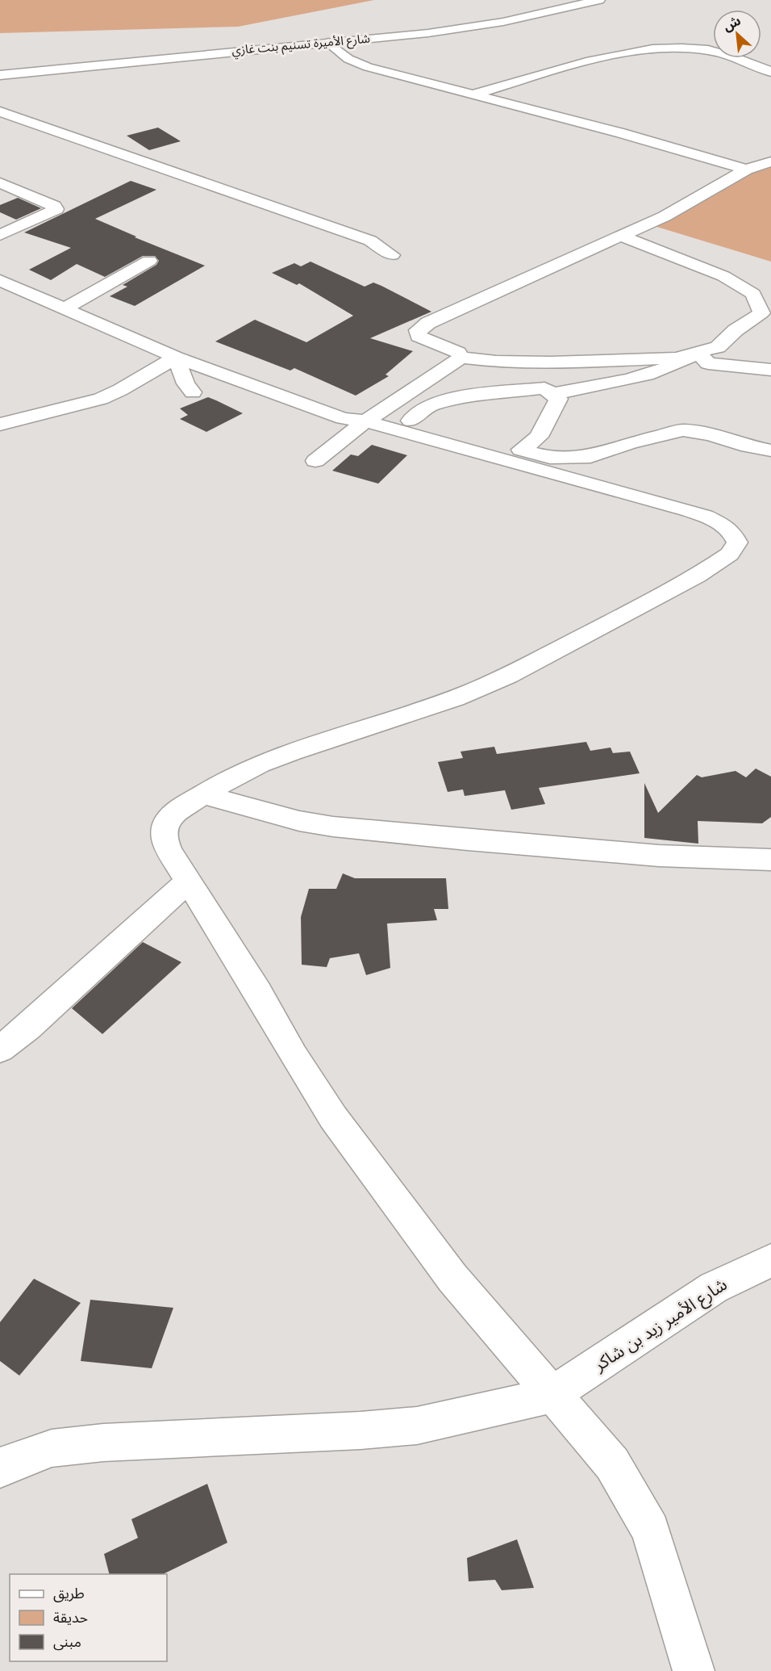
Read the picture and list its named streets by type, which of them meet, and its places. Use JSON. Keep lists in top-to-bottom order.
{
  "streets": {
    "street": ["شارع الأميرة تسنيم بنت غازي", "شارع الأمير زيد بن شاكر"]
  },
  "legend": ["طريق", "حديقة", "مبنى"],
  "north": "top left"
}
